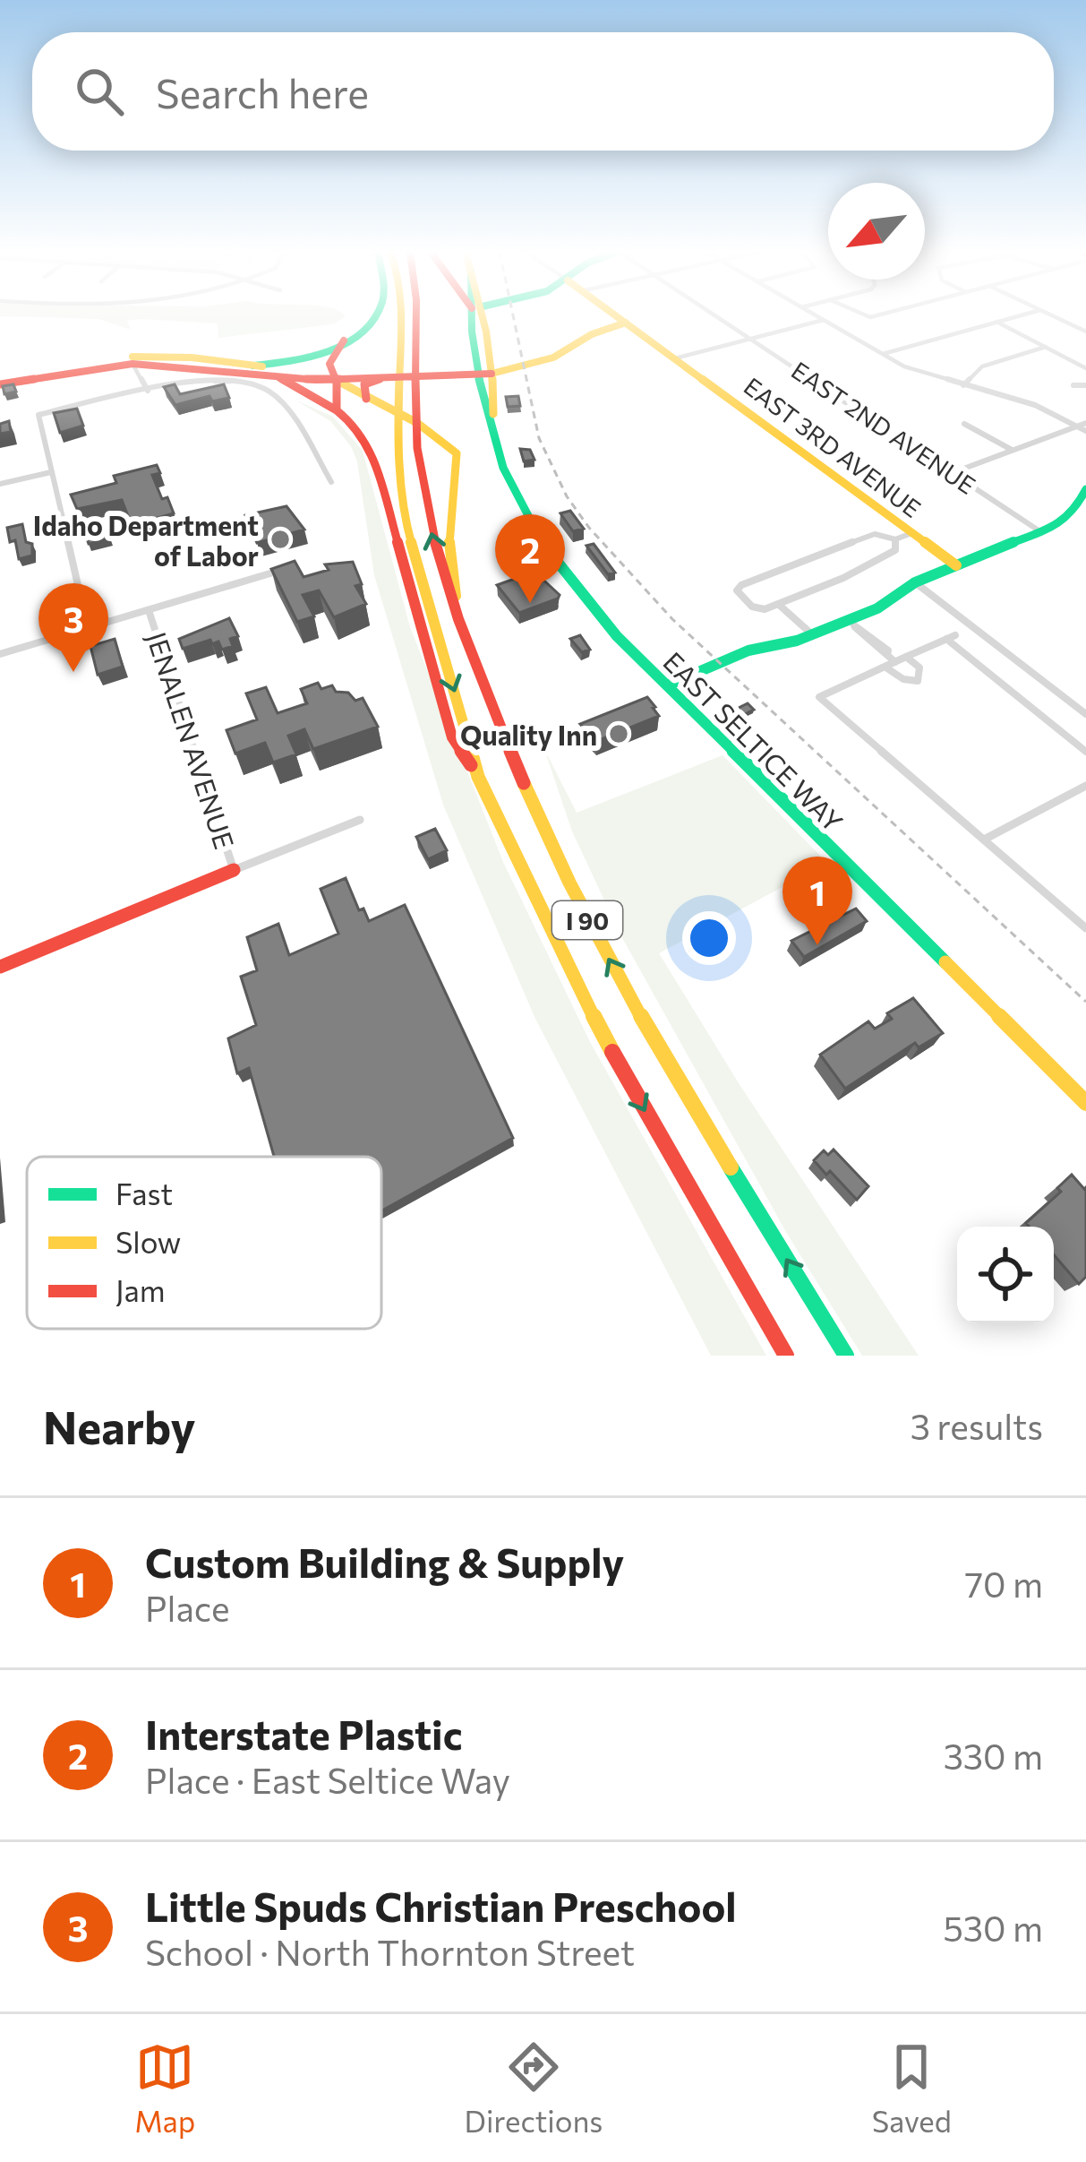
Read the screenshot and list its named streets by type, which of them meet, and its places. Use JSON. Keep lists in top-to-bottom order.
{
  "streets": {
    "main road": ["EAST 3RD AVENUE", "EAST SELTICE WAY", "I 90"],
    "street": ["EAST 2ND AVENUE", "JENALEN AVENUE"]
  },
  "places": ["Idaho Department of Labor", "Quality Inn"],
  "legend": ["Fast", "Slow", "Jam"],
  "north": "bottom left",
  "page": {
    "search": "Search here",
    "pins": ["2", "3", "1"],
    "heading": ["Nearby", "3 results"],
    "list": [
      {
        "mark": "1",
        "name": "Custom Building & Supply",
        "note": "Place",
        "value": "70 m"
      },
      {
        "mark": "2",
        "name": "Interstate Plastic",
        "note": "Place · East Seltice Way",
        "value": "330 m"
      },
      {
        "mark": "3",
        "name": "Little Spuds Christian Preschool",
        "note": "School · North Thornton Street",
        "value": "530 m"
      }
    ],
    "nav": ["Map", "Directions", "Saved"]
  }
}
